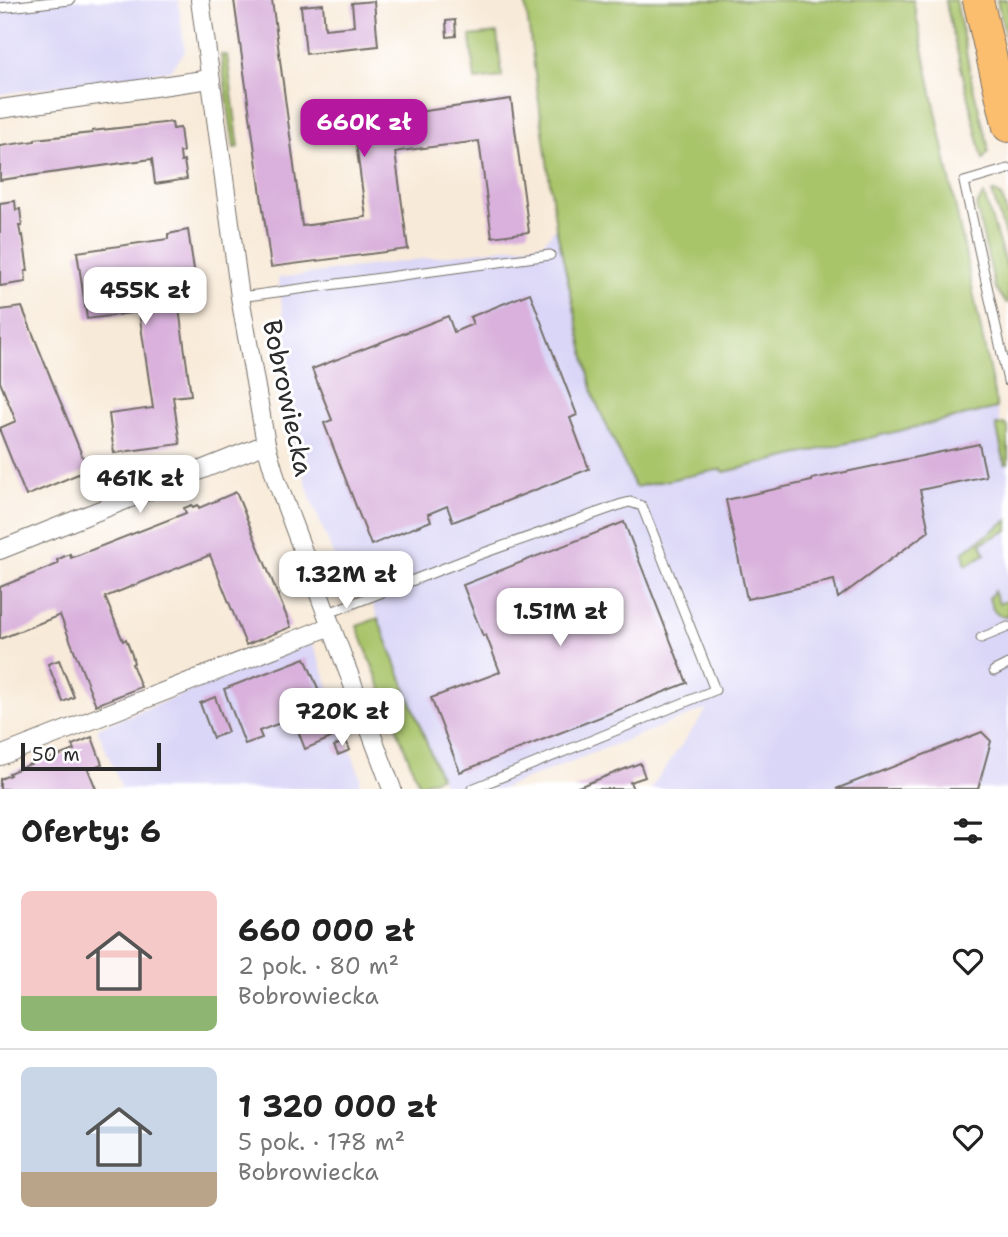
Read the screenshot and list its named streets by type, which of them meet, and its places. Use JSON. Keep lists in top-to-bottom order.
{
  "streets": {
    "street": ["Bobrowiecka"]
  },
  "scale_bar": "50 m",
  "page": {
    "price": [
      "660K zł",
      "455K zł",
      "461K zł",
      "1.32M zł",
      "1.51M zł",
      "720K zł"
    ],
    "scale": "50 m",
    "heading": "Oferty: 6",
    "list": [
      {
        "name": "660 000 zł",
        "note": "2 pok. · 80 m² · Bobrowiecka"
      },
      {
        "name": "1 320 000 zł",
        "note": "5 pok. · 178 m² · Bobrowiecka"
      }
    ]
  }
}
